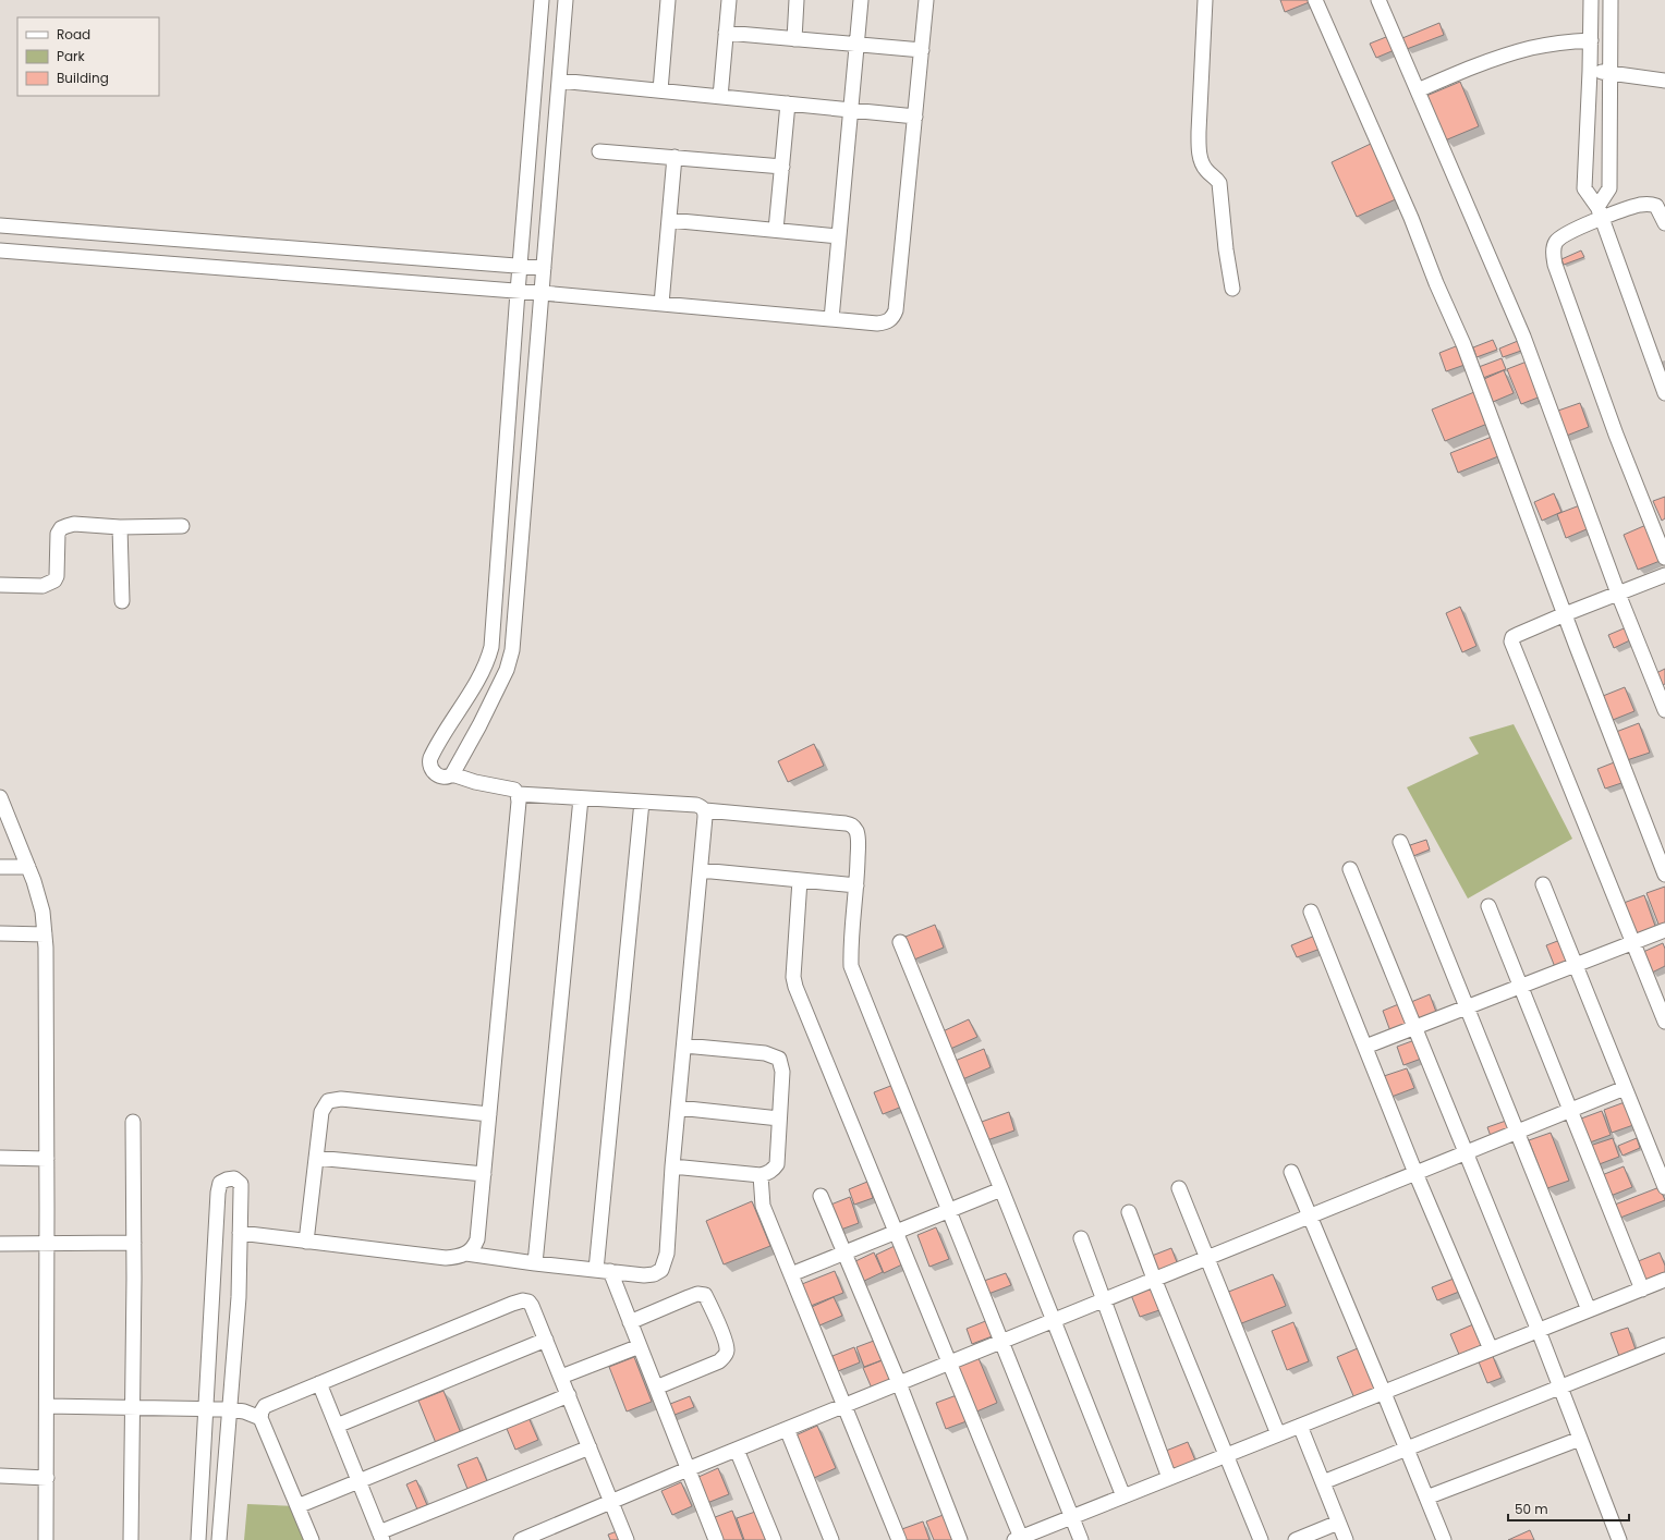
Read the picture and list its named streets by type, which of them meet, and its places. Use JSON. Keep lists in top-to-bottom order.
{
  "legend": ["Road", "Park", "Building"],
  "scale_bar": "50 m"
}
